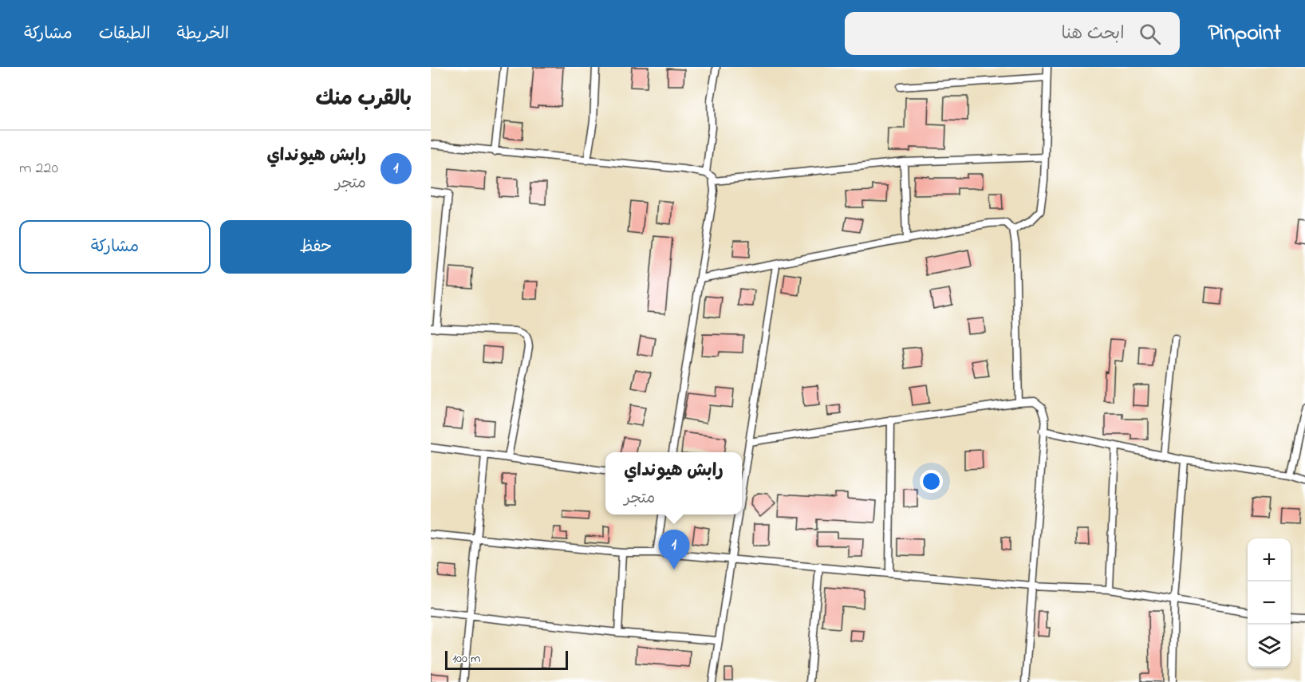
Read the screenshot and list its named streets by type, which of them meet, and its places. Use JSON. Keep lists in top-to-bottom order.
{
  "scale_bar": "100 m",
  "page": {
    "header": "Pinpoint",
    "search": "ابحث هنا",
    "nav": ["الخريطة", "الطبقات", "مشاركة"],
    "heading": "بالقرب منك",
    "list": [
      {
        "mark": "1",
        "name": "رابش هيونداي",
        "note": "متجر",
        "value": "220 m"
      }
    ],
    "buttons": ["حفظ", "مشاركة"],
    "popup": ["رابش هيونداي", "متجر"],
    "pins": "1",
    "map_buttons": ["+", "−"],
    "scale": "100 m"
  }
}
